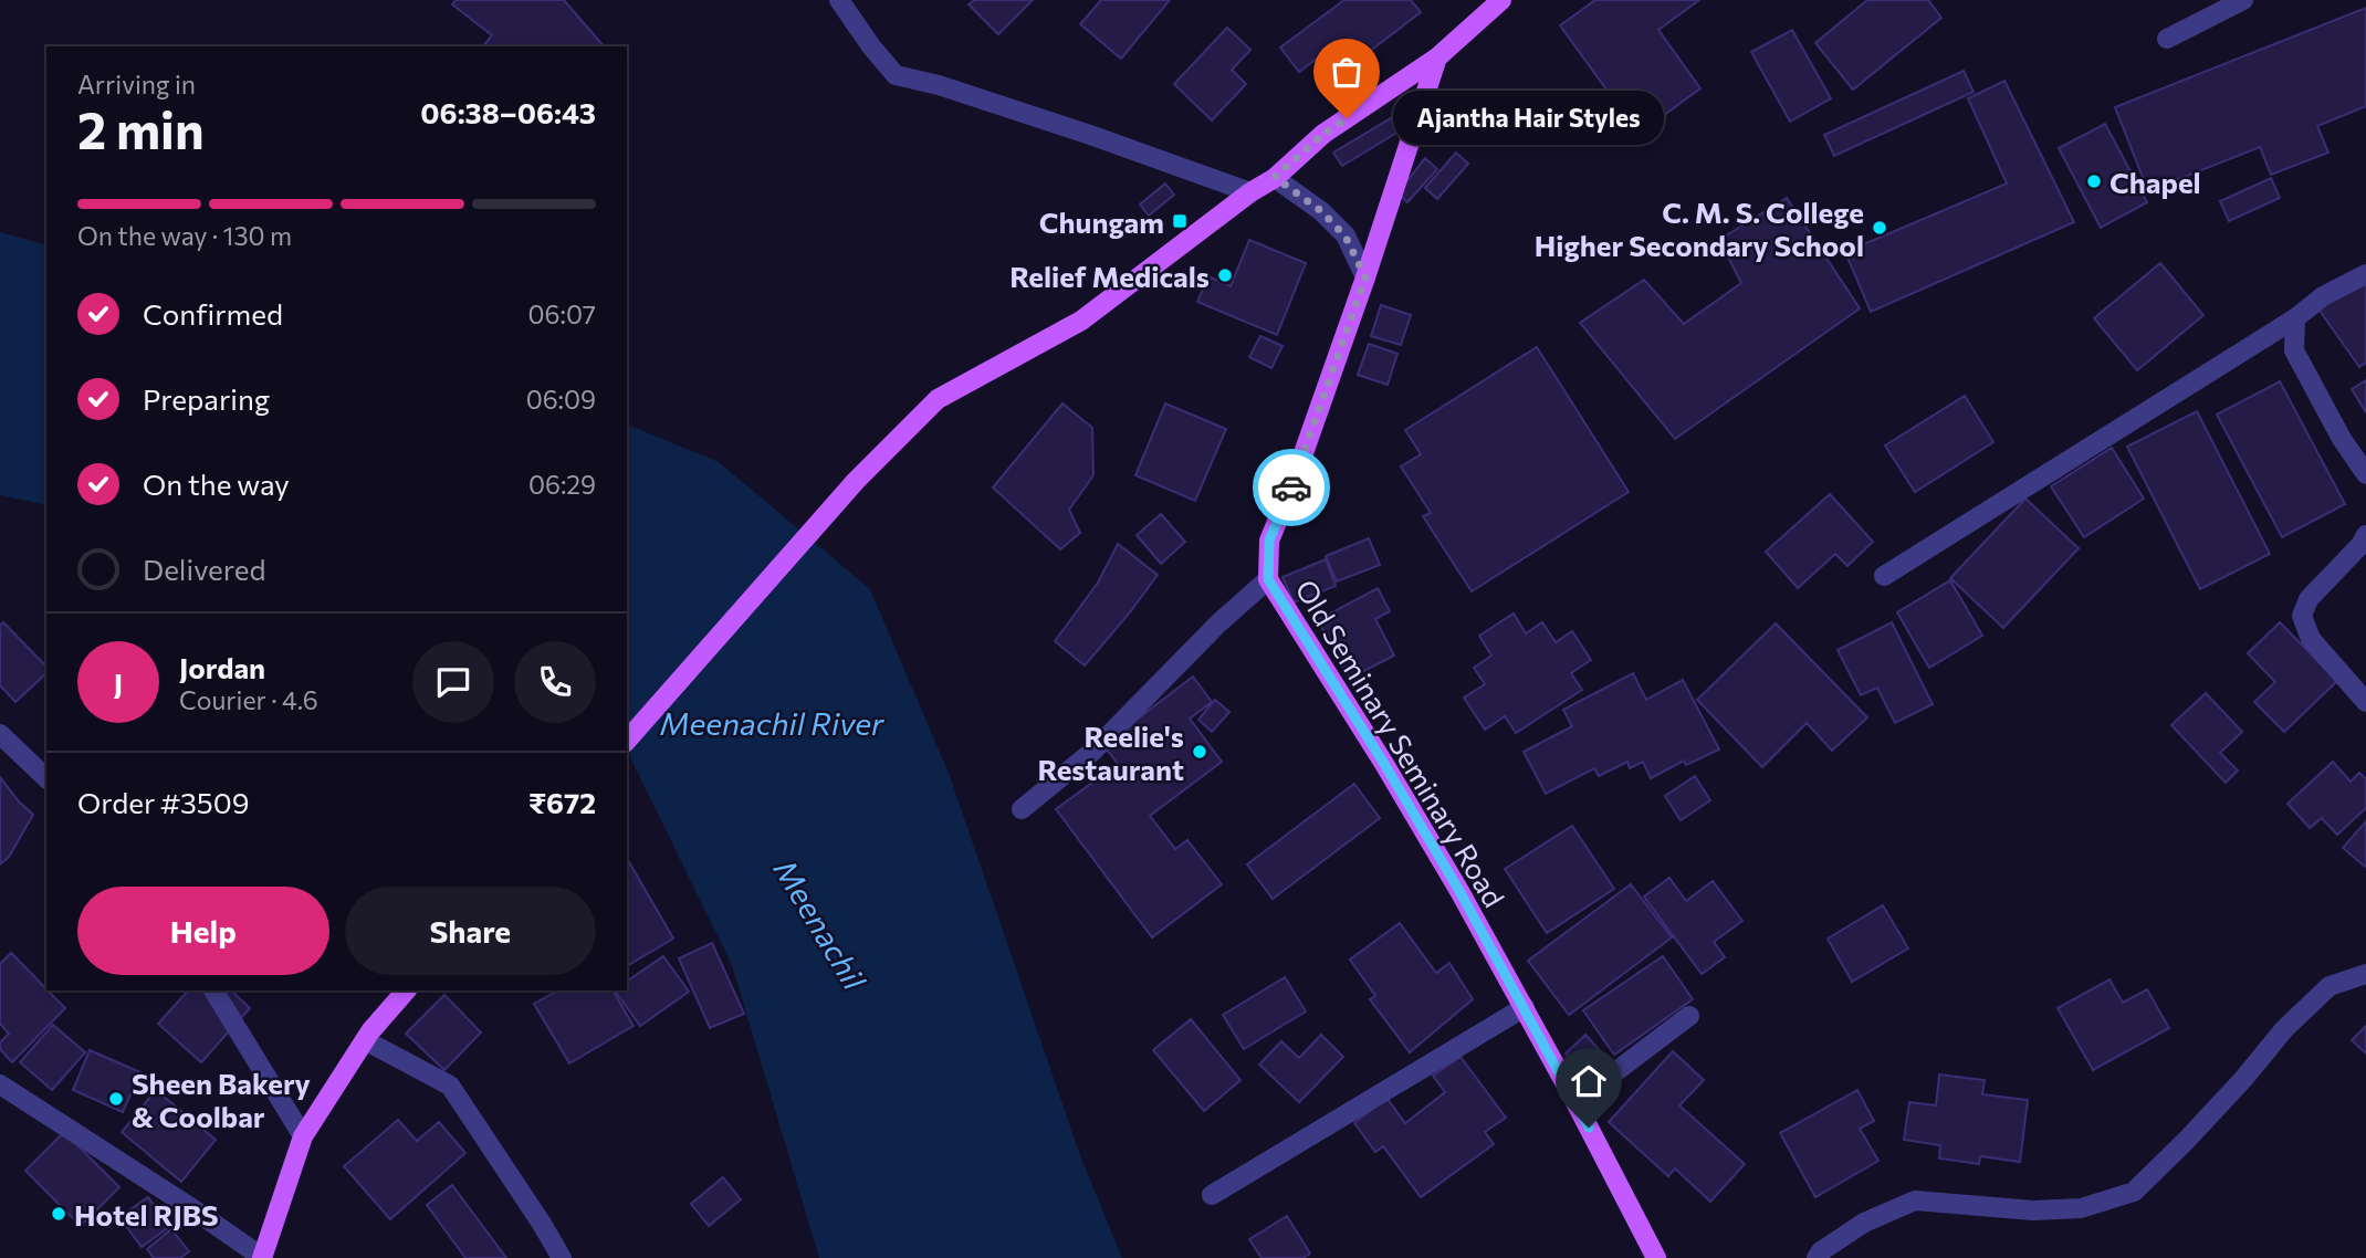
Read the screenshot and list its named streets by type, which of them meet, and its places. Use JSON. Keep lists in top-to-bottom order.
{
  "streets": {
    "main road": ["Old Seminary Seminary Road"]
  },
  "water": ["Meenachil River", "Meenachil"],
  "places": {
    "other": [
      "Ajantha Hair Styles",
      "Chapel",
      "C. M. S. College Higher Secondary School",
      "Relief Medicals",
      "Reelie's Restaurant",
      "Sheen Bakery & Coolbar",
      "Hotel RJBS"
    ],
    "transit": ["Chungam"]
  },
  "page": {
    "heading": ["2 min", "Arriving in", "06:38–06:43"],
    "panel": [
      "Jordan",
      "Courier · 4.6",
      "Order #3509",
      "₹672"
    ],
    "bubble": "Ajantha Hair Styles",
    "bar": "On the way · 130 m",
    "list": [
      ["Confirmed", "06:07"],
      ["Preparing", "06:09"],
      ["On the way", "06:29"],
      "Delivered"
    ],
    "round": "J",
    "buttons": ["Help", "Share"]
  }
}
